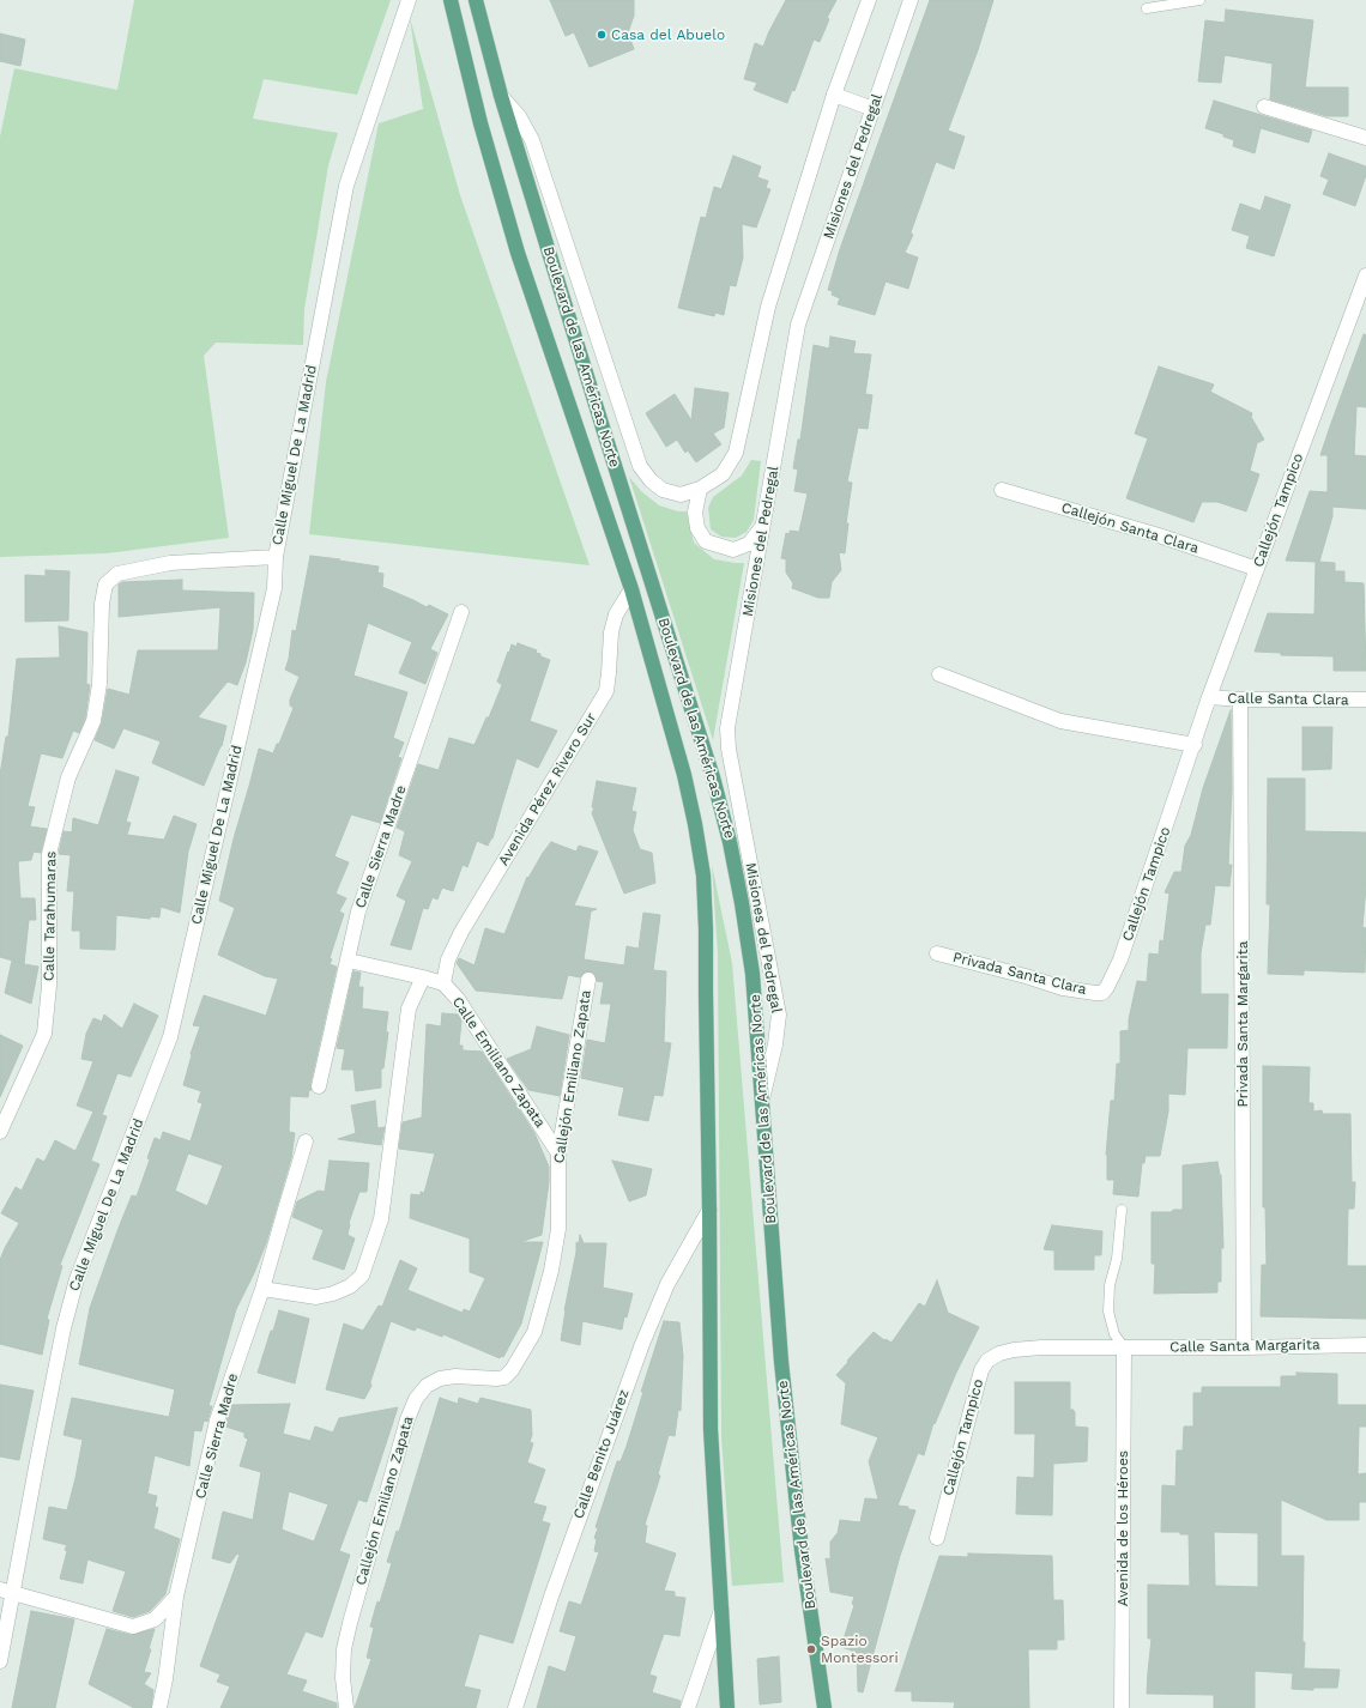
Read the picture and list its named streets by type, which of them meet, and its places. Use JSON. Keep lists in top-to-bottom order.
{
  "streets": {
    "main road": ["Boulevard de las Américas Norte"],
    "street": [
      "Misiones del Pedregal",
      "Calle Miguel De La Madrid",
      "Callejón Tampico",
      "Callejón Santa Clara",
      "Calle Santa Clara",
      "Avenida Pérez Rivero Sur",
      "Calle Sierra Madre",
      "Calle Tarahumaras",
      "Privada Santa Clara",
      "Privada Santa Margarita",
      "Calle Emiliano Zapata",
      "Callejón Emiliano Zapata",
      "Calle Santa Margarita",
      "Calle Benito Juárez",
      "Avenida de los Héroes"
    ]
  },
  "crossings": [
    ["Misiones del Pedregal", "Boulevard de las Américas Norte"],
    ["Boulevard de las Américas Norte", "Avenida Pérez Rivero Sur"],
    ["Boulevard de las Américas Norte", "Calle Benito Juárez"],
    ["Calle Miguel De La Madrid", "Calle Tarahumaras"],
    ["Callejón Tampico", "Callejón Santa Clara"],
    ["Callejón Tampico", "Calle Santa Clara"],
    ["Callejón Tampico", "Privada Santa Clara"],
    ["Callejón Tampico", "Calle Santa Margarita"],
    ["Callejón Tampico", "Avenida de los Héroes"],
    ["Calle Santa Clara", "Privada Santa Margarita"],
    ["Avenida Pérez Rivero Sur", "Calle Emiliano Zapata"],
    ["Calle Sierra Madre", "Calle Emiliano Zapata"],
    ["Privada Santa Margarita", "Calle Santa Margarita"],
    ["Calle Emiliano Zapata", "Callejón Emiliano Zapata"],
    ["Calle Santa Margarita", "Avenida de los Héroes"]
  ],
  "places": ["Casa del Abuelo", "Spazio Montessori"]
}
